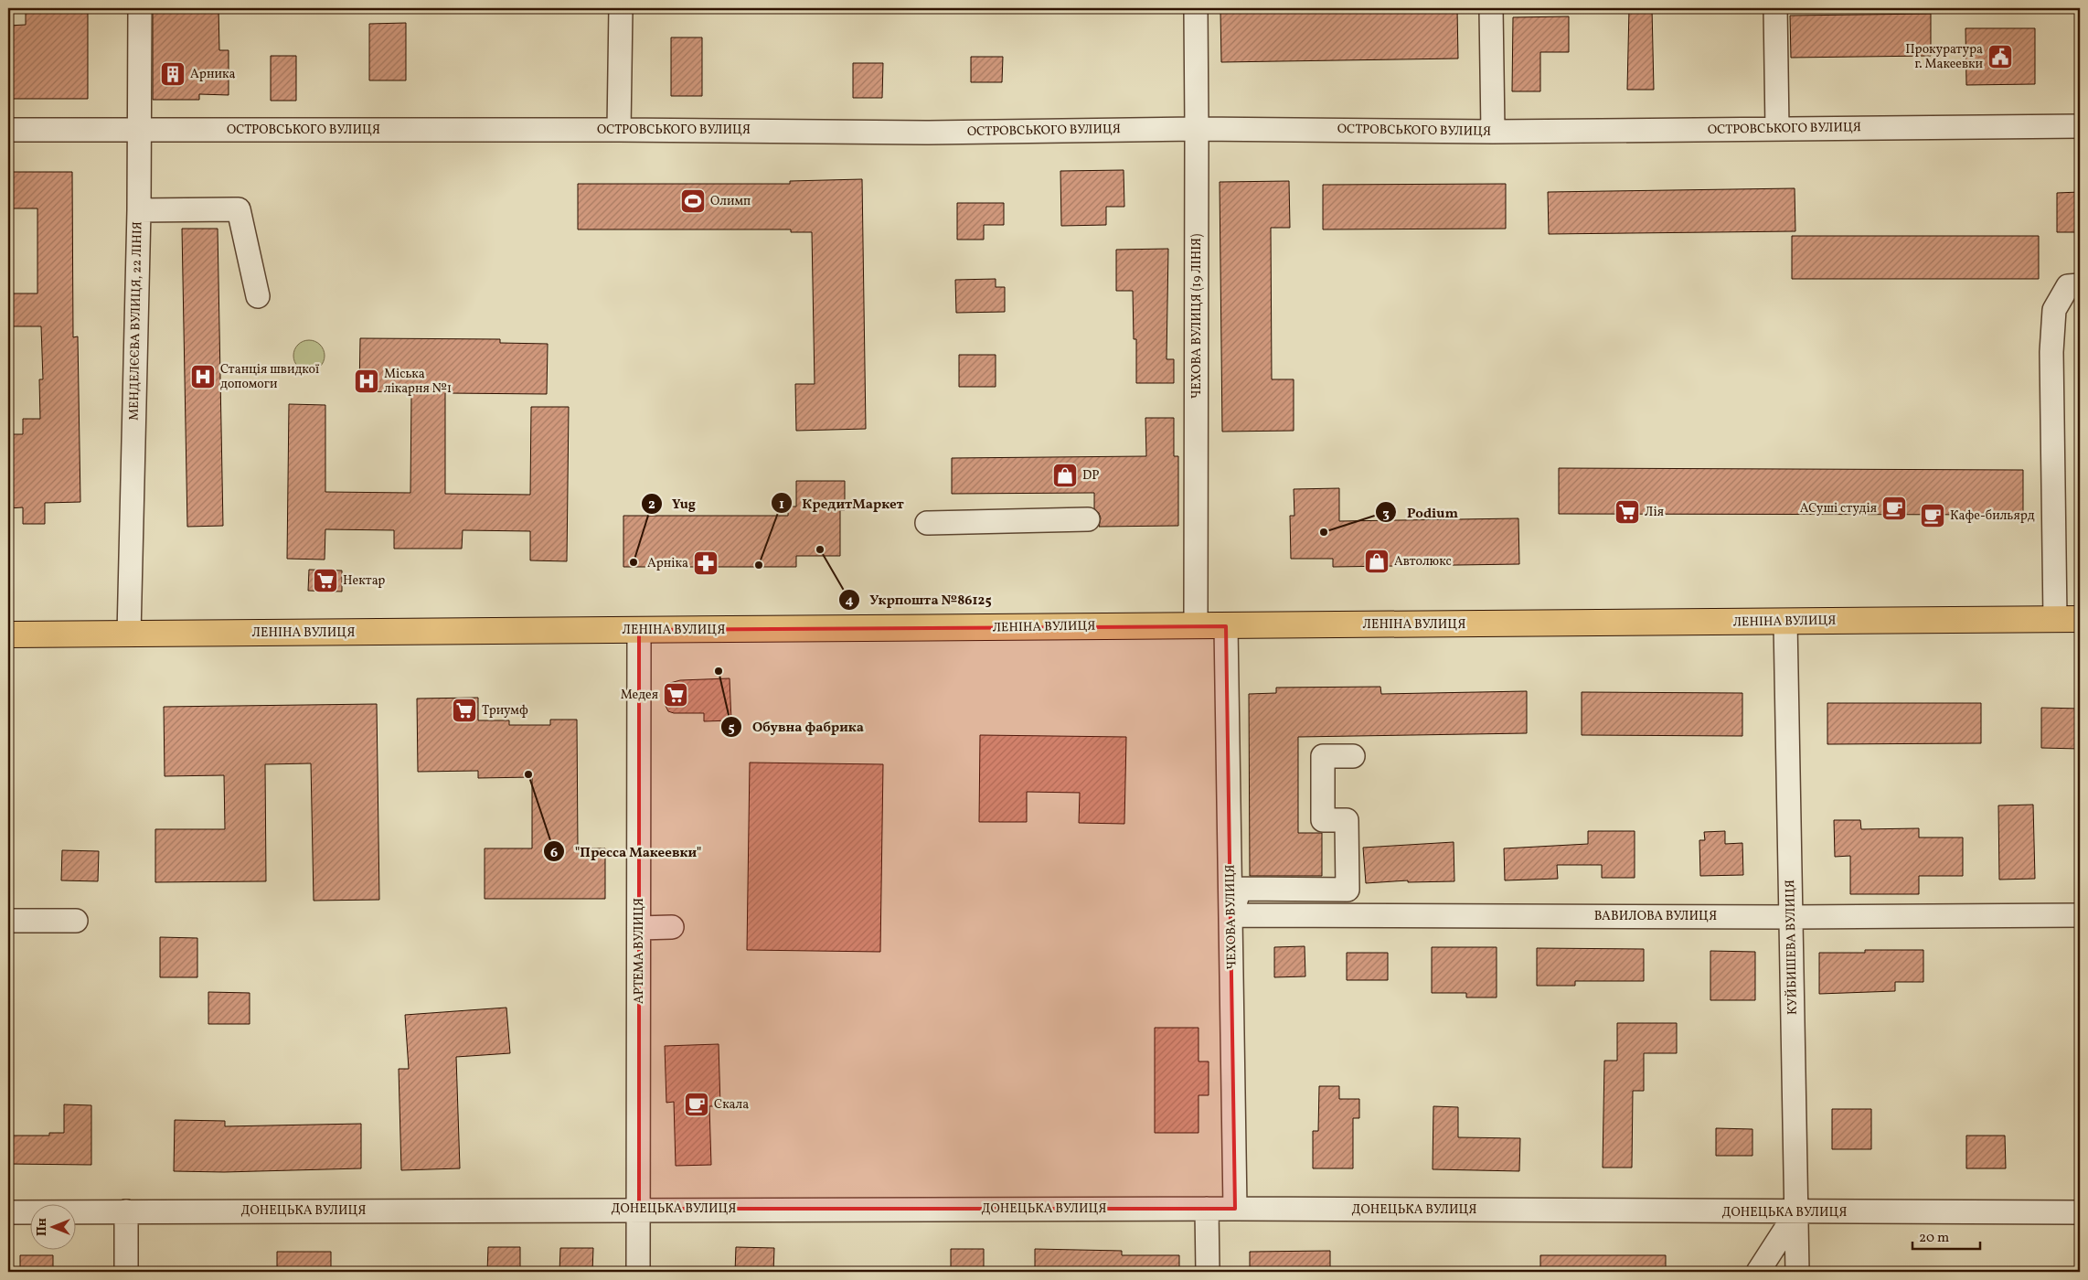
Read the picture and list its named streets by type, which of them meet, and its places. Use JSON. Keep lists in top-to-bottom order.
{
  "streets": {
    "main road": ["ЛЕНІНА ВУЛИЦЯ"],
    "street": [
      "ОСТРОВСЬКОГО ВУЛИЦЯ",
      "ЧЕХОВА ВУЛИЦЯ (19 ЛIНIЯ)",
      "МЕНДЕЛЄЄВА ВУЛИЦЯ, 22 ЛІНІЯ",
      "ВАВИЛОВА ВУЛИЦЯ",
      "ЧЕХОВА ВУЛИЦЯ",
      "КУЙБИШЕВА ВУЛИЦЯ",
      "АРТЕМА ВУЛИЦЯ",
      "ДОНЕЦЬКА ВУЛИЦЯ"
    ]
  },
  "crossings": [
    ["ОСТРОВСЬКОГО ВУЛИЦЯ", "ЧЕХОВА ВУЛИЦЯ (19 ЛIНIЯ)"],
    ["ОСТРОВСЬКОГО ВУЛИЦЯ", "МЕНДЕЛЄЄВА ВУЛИЦЯ, 22 ЛІНІЯ"],
    ["ЧЕХОВА ВУЛИЦЯ (19 ЛIНIЯ)", "ЛЕНІНА ВУЛИЦЯ"],
    ["МЕНДЕЛЄЄВА ВУЛИЦЯ, 22 ЛІНІЯ", "ЛЕНІНА ВУЛИЦЯ"],
    ["ЛЕНІНА ВУЛИЦЯ", "ЧЕХОВА ВУЛИЦЯ"],
    ["ЛЕНІНА ВУЛИЦЯ", "КУЙБИШЕВА ВУЛИЦЯ"],
    ["ЛЕНІНА ВУЛИЦЯ", "АРТЕМА ВУЛИЦЯ"],
    ["ВАВИЛОВА ВУЛИЦЯ", "ЧЕХОВА ВУЛИЦЯ"],
    ["ВАВИЛОВА ВУЛИЦЯ", "КУЙБИШЕВА ВУЛИЦЯ"],
    ["ЧЕХОВА ВУЛИЦЯ", "ДОНЕЦЬКА ВУЛИЦЯ"],
    ["КУЙБИШЕВА ВУЛИЦЯ", "ДОНЕЦЬКА ВУЛИЦЯ"],
    ["АРТЕМА ВУЛИЦЯ", "ДОНЕЦЬКА ВУЛИЦЯ"]
  ],
  "places": {
    "public building": ["Прокуратура г. Макеевки"],
    "building": ["Арника"],
    "sports": ["Олимп"],
    "hospital": ["Станція швидкої допомоги", "Міська лікарня №1"],
    "shop": ["DP", "Автолюкс"],
    "cafe": ["АСуші студія", "Кафе-бильярд", "Скала"],
    "supermarket": [
      "Лія",
      "Нектар",
      "Медея",
      "Триумф"
    ],
    "other": [
      "Podium",
      "Укрпошта №86125",
      "Yug",
      "КредитМаркет",
      "Обувна фабрика",
      "\"Пресса Макеевки\""
    ],
    "pharmacy": ["Арніка"]
  },
  "scale_bar": "20 m",
  "north": "left"
}
